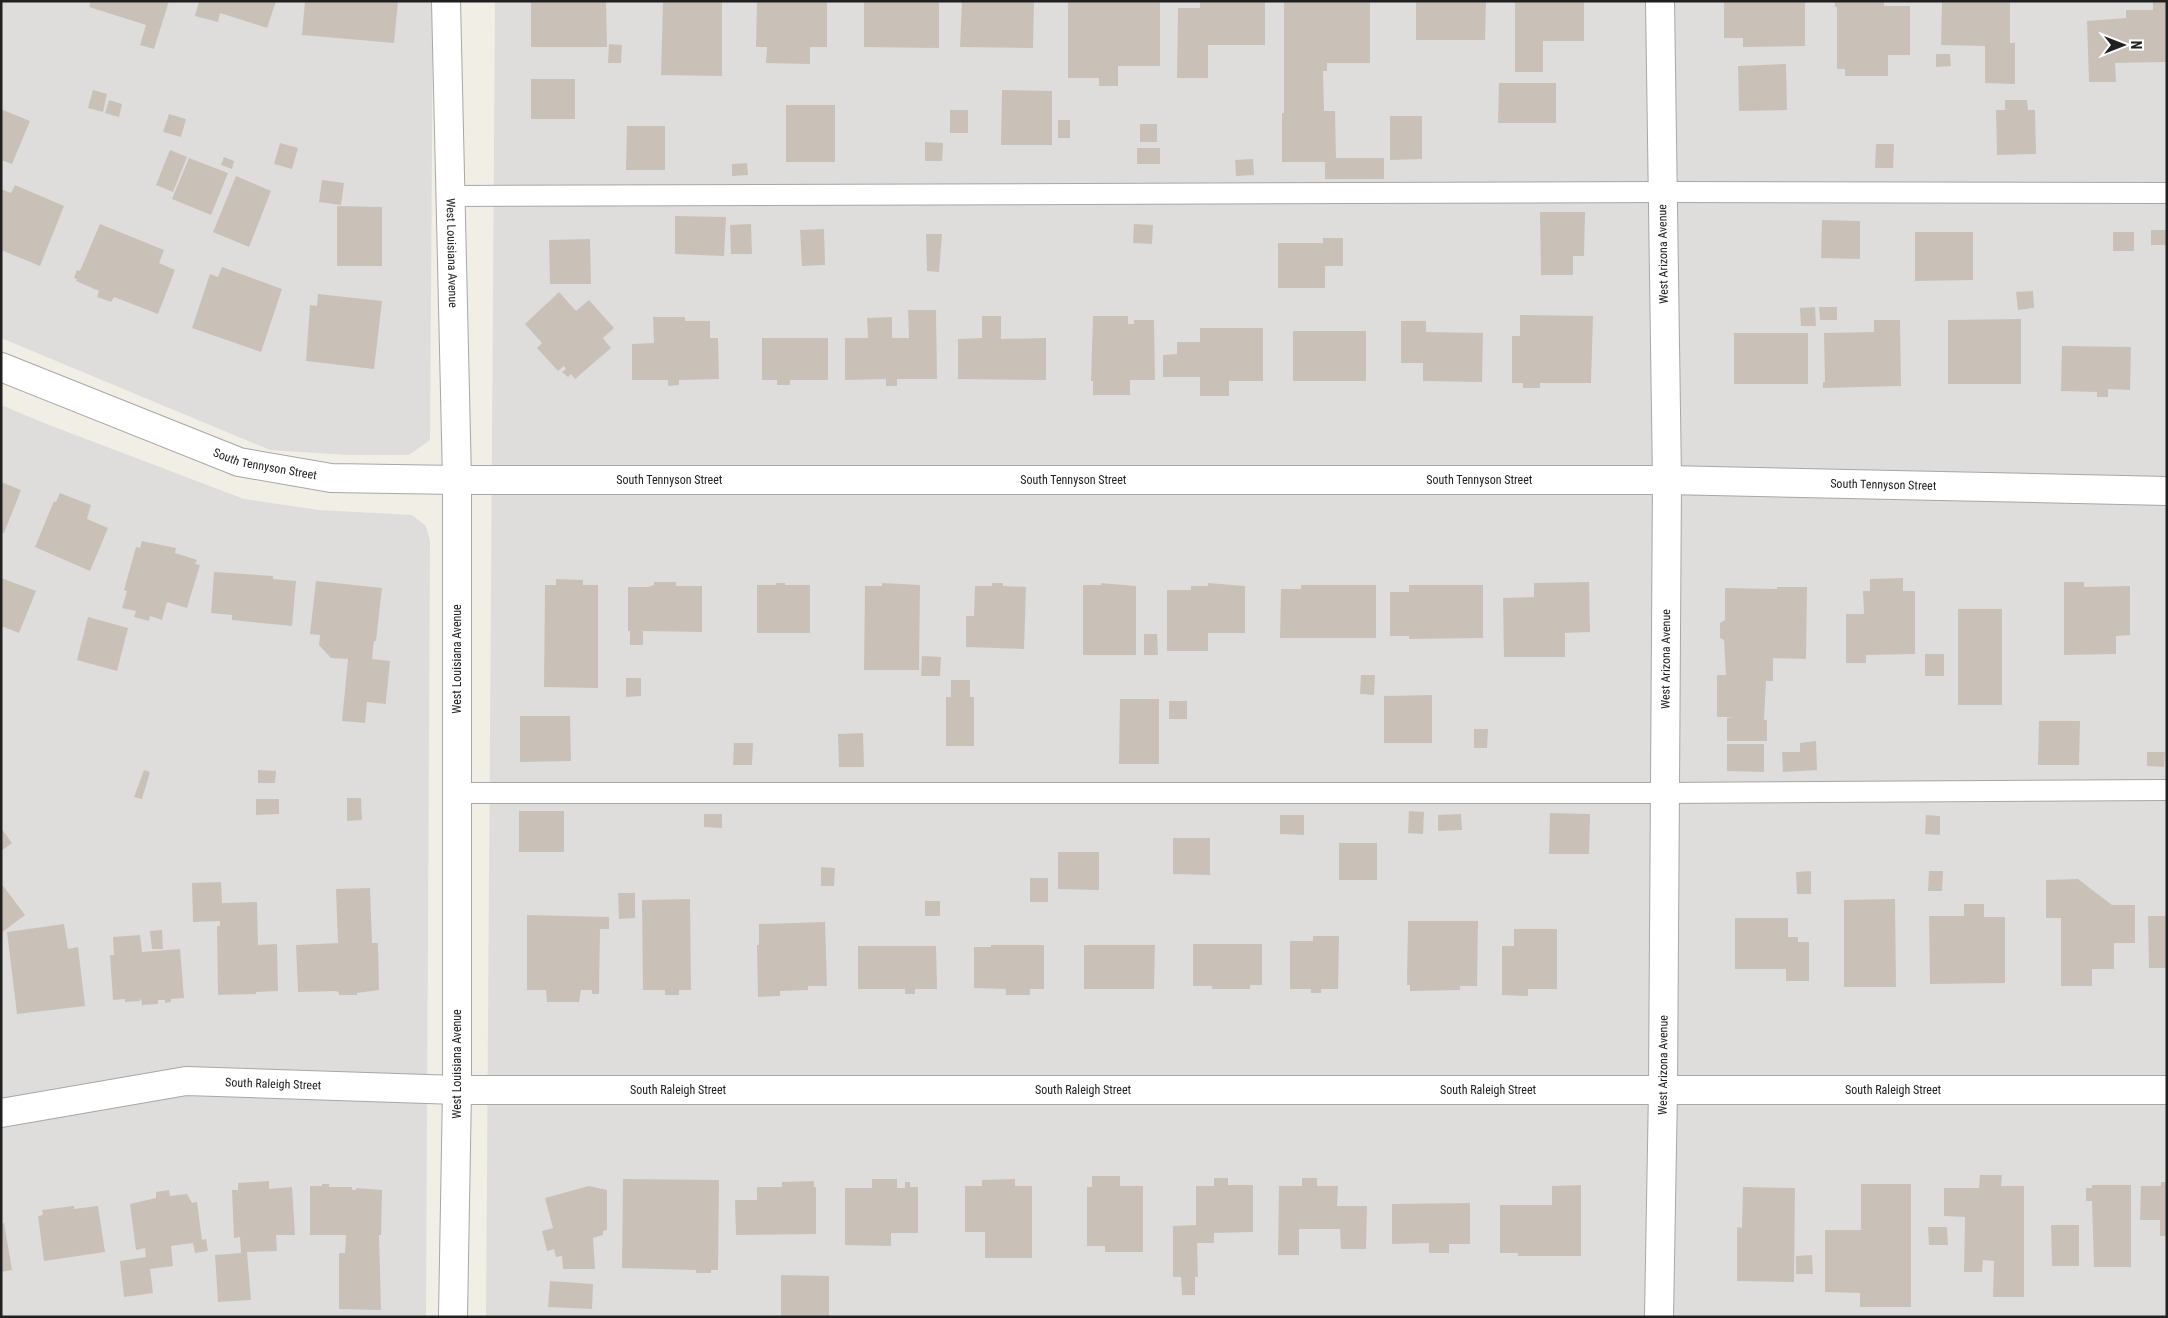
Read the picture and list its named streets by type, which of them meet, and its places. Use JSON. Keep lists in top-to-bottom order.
{
  "streets": {
    "street": [
      "West Louisiana Avenue",
      "West Arizona Avenue",
      "South Tennyson Street",
      "South Raleigh Street"
    ]
  },
  "crossings": [
    ["West Louisiana Avenue", "South Tennyson Street"],
    ["West Louisiana Avenue", "South Raleigh Street"],
    ["West Arizona Avenue", "South Tennyson Street"],
    ["West Arizona Avenue", "South Raleigh Street"]
  ],
  "north": "right"
}
